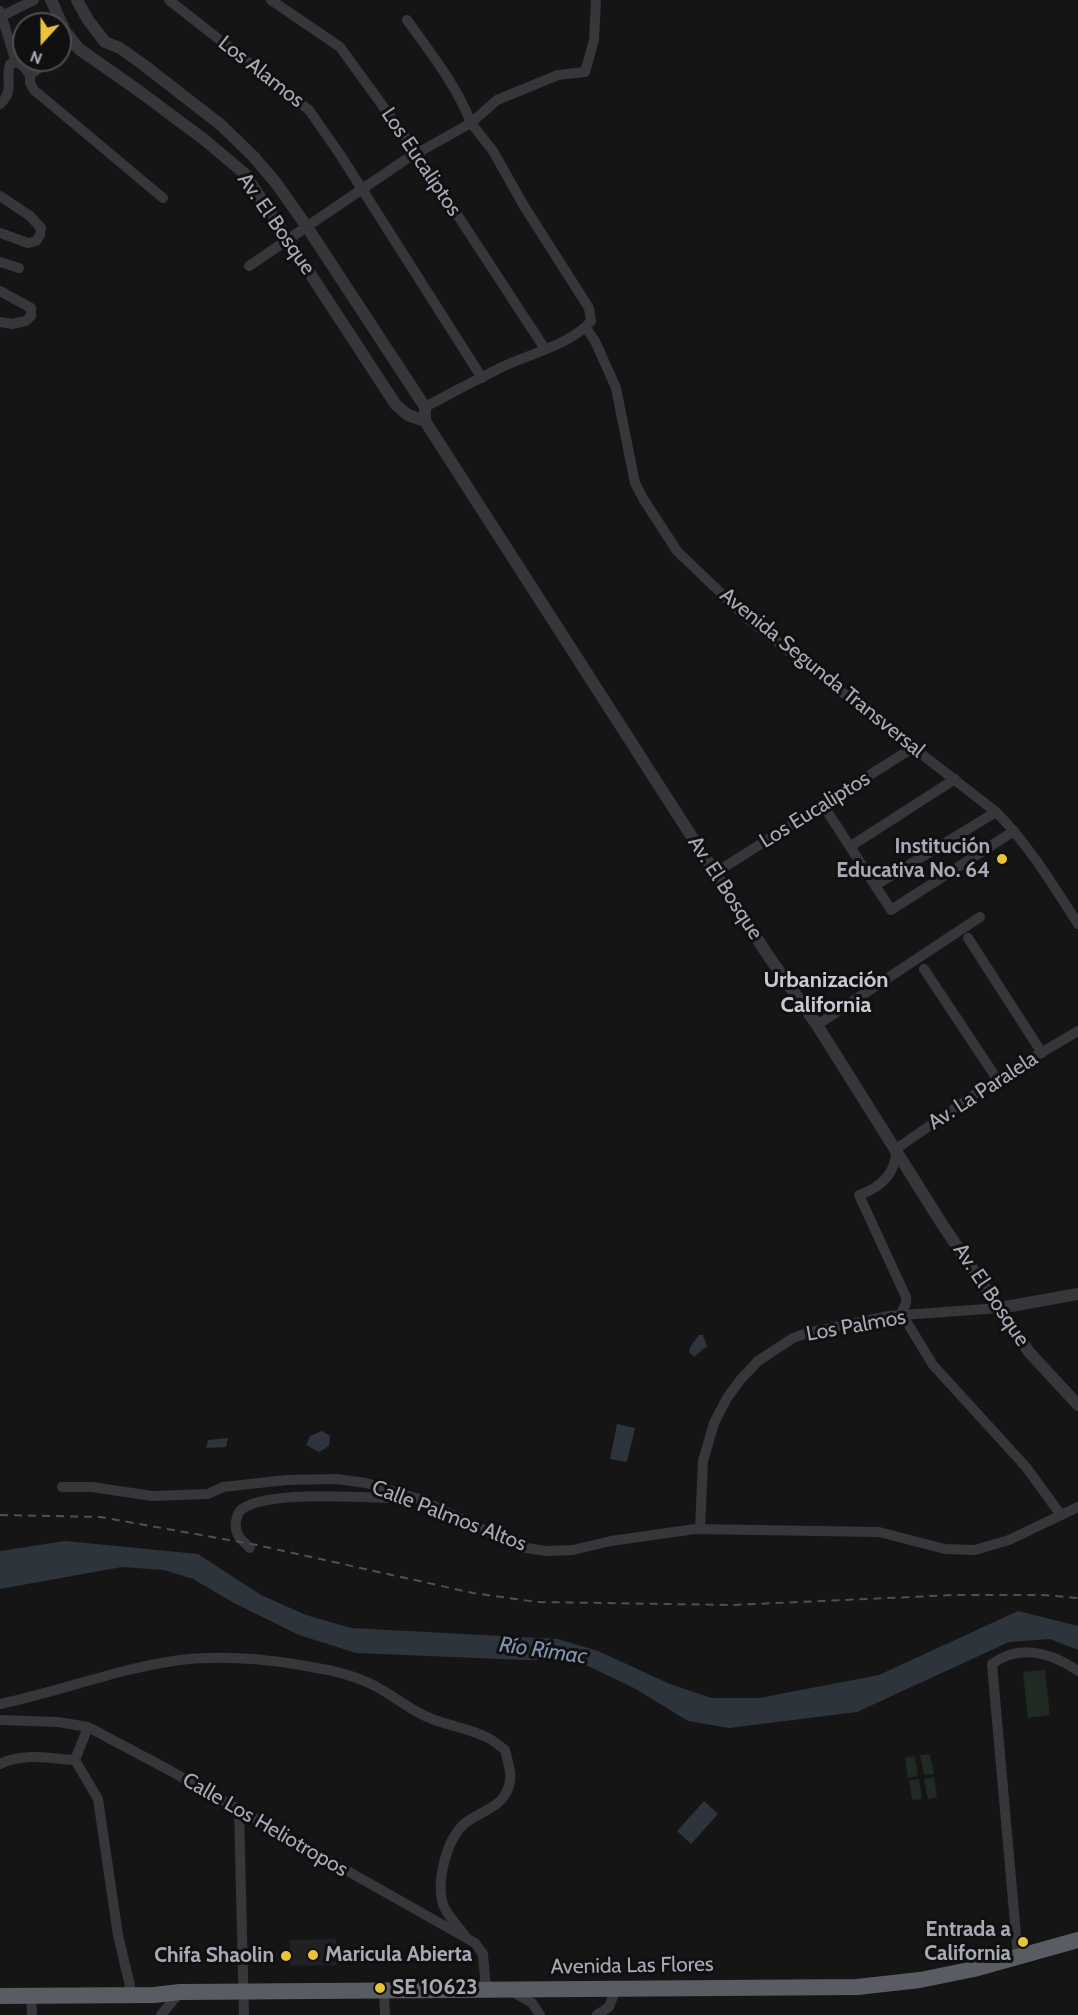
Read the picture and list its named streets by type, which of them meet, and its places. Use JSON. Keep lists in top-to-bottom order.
{
  "streets": {
    "highway": ["Avenida Las Flores"],
    "street": [
      "Los Alamos",
      "Los Eucaliptos",
      "Av. El Bosque",
      "Avenida Segunda Transversal",
      "Av. La Paralela",
      "Los Palmos",
      "Calle Palmos Altos",
      "Calle Los Heliotropos"
    ]
  },
  "crossings": [
    ["Los Eucaliptos", "Av. El Bosque"],
    ["Los Eucaliptos", "Avenida Segunda Transversal"],
    ["Av. El Bosque", "Av. La Paralela"],
    ["Av. El Bosque", "Los Palmos"],
    ["Los Palmos", "Calle Palmos Altos"],
    ["Calle Los Heliotropos", "Avenida Las Flores"]
  ],
  "districts": ["Urbanización California"],
  "water": ["Río Rímac"],
  "places": [
    "Institución Educativa No. 64",
    "Entrada a California",
    "Maricula Abierta",
    "Chifa Shaolin",
    "SE 10623"
  ],
  "north": "bottom"
}
